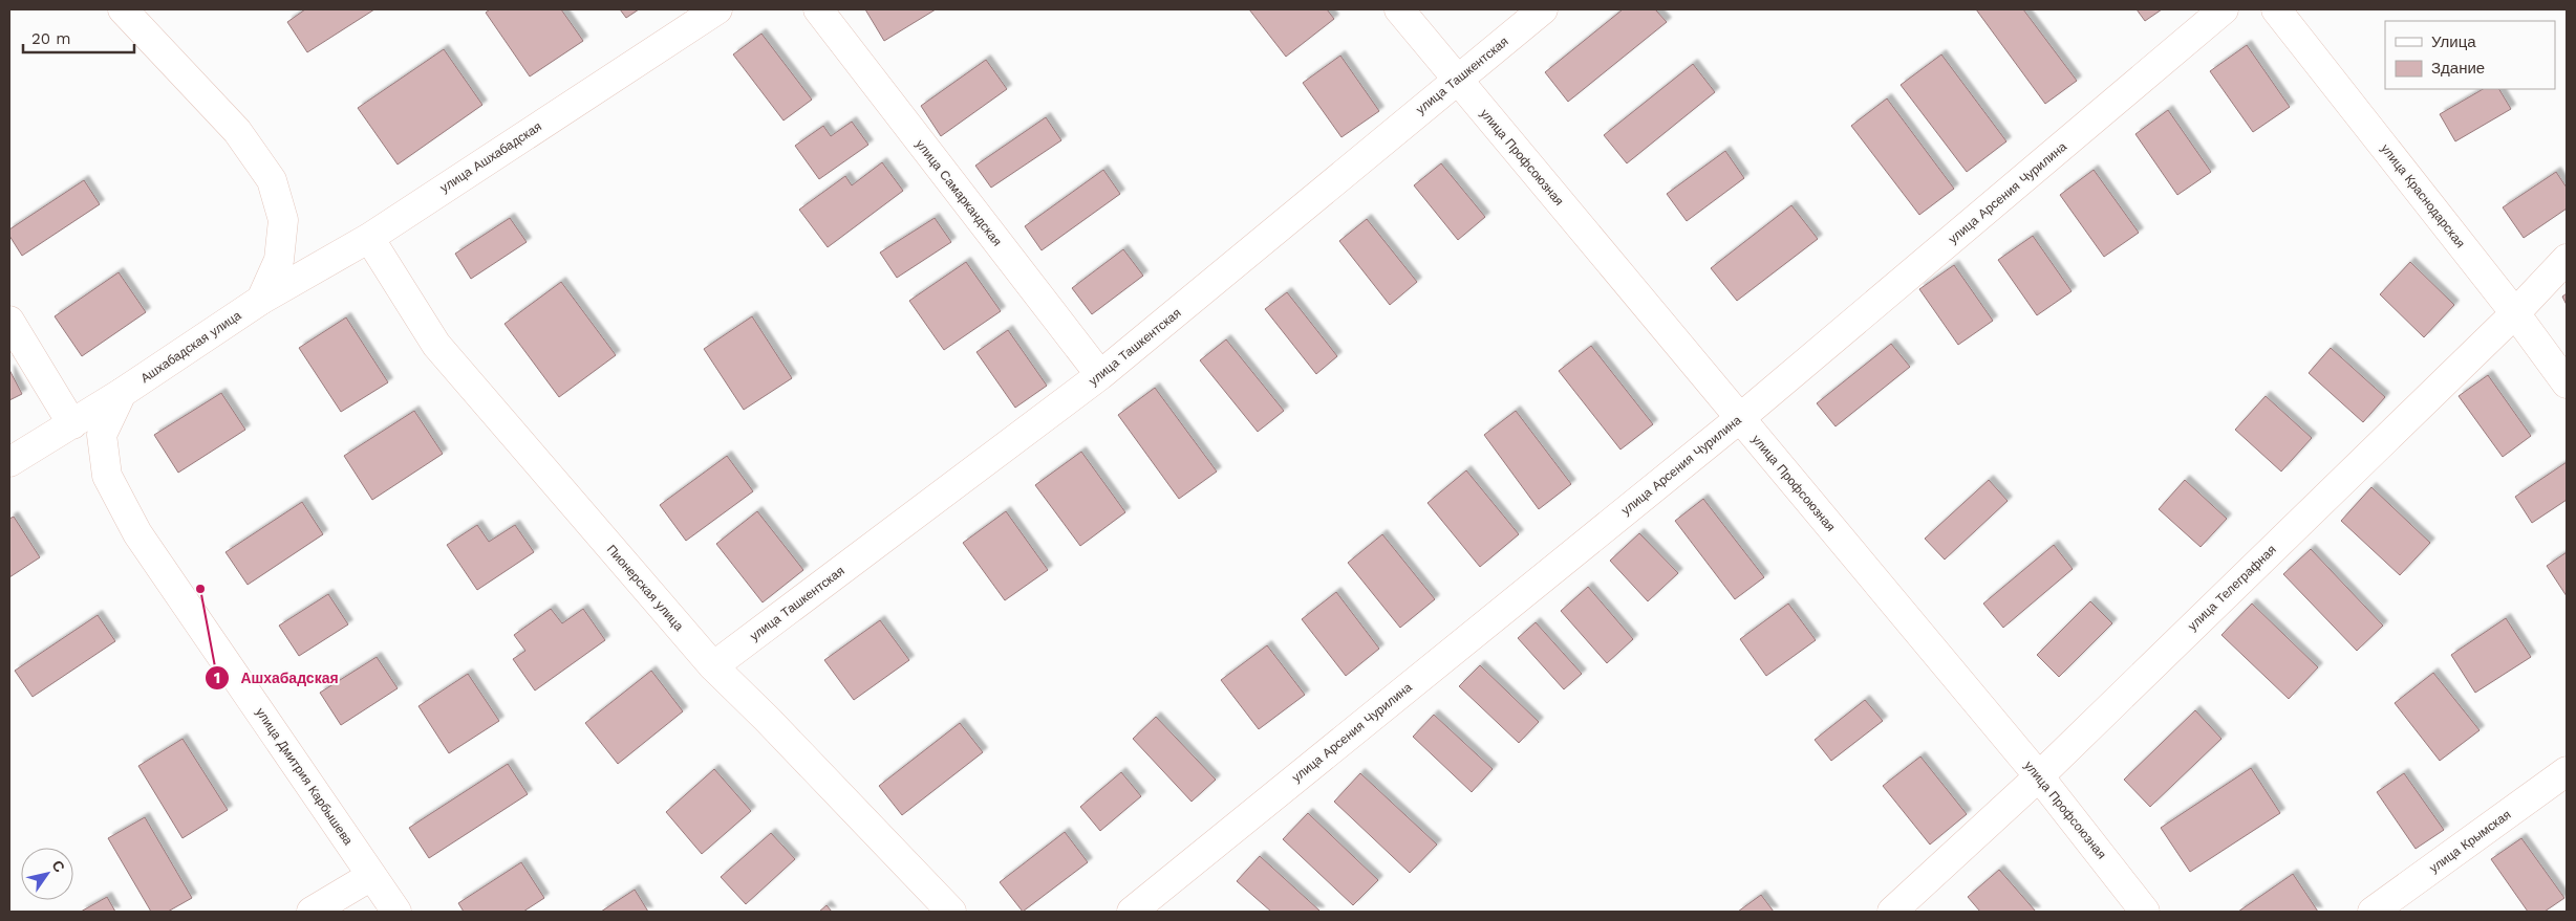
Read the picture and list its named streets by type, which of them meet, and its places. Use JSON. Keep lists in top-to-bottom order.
{
  "streets": {
    "street": [
      "улица Ташкентская",
      "улица Ашхабадская",
      "улица Профсоюзная",
      "улица Самаркандская",
      "улица Арсения Чурилина",
      "улица Краснодарская",
      "Ашхабадская улица",
      "Пионерская улица",
      "улица Телеграфная",
      "улица Дмитрия Карбышева",
      "улица Крымская"
    ]
  },
  "crossings": [
    ["улица Ташкентская", "улица Профсоюзная"],
    ["улица Ташкентская", "улица Самаркандская"],
    ["улица Ташкентская", "Пионерская улица"],
    ["улица Ашхабадская", "Ашхабадская улица"],
    ["улица Ашхабадская", "Пионерская улица"],
    ["улица Профсоюзная", "улица Арсения Чурилина"],
    ["улица Профсоюзная", "улица Телеграфная"],
    ["улица Краснодарская", "улица Телеграфная"],
    ["Ашхабадская улица", "улица Дмитрия Карбышева"]
  ],
  "places": ["Ашхабадская"],
  "legend": ["Улица", "Здание"],
  "scale_bar": "20 m",
  "north": "top right"
}
